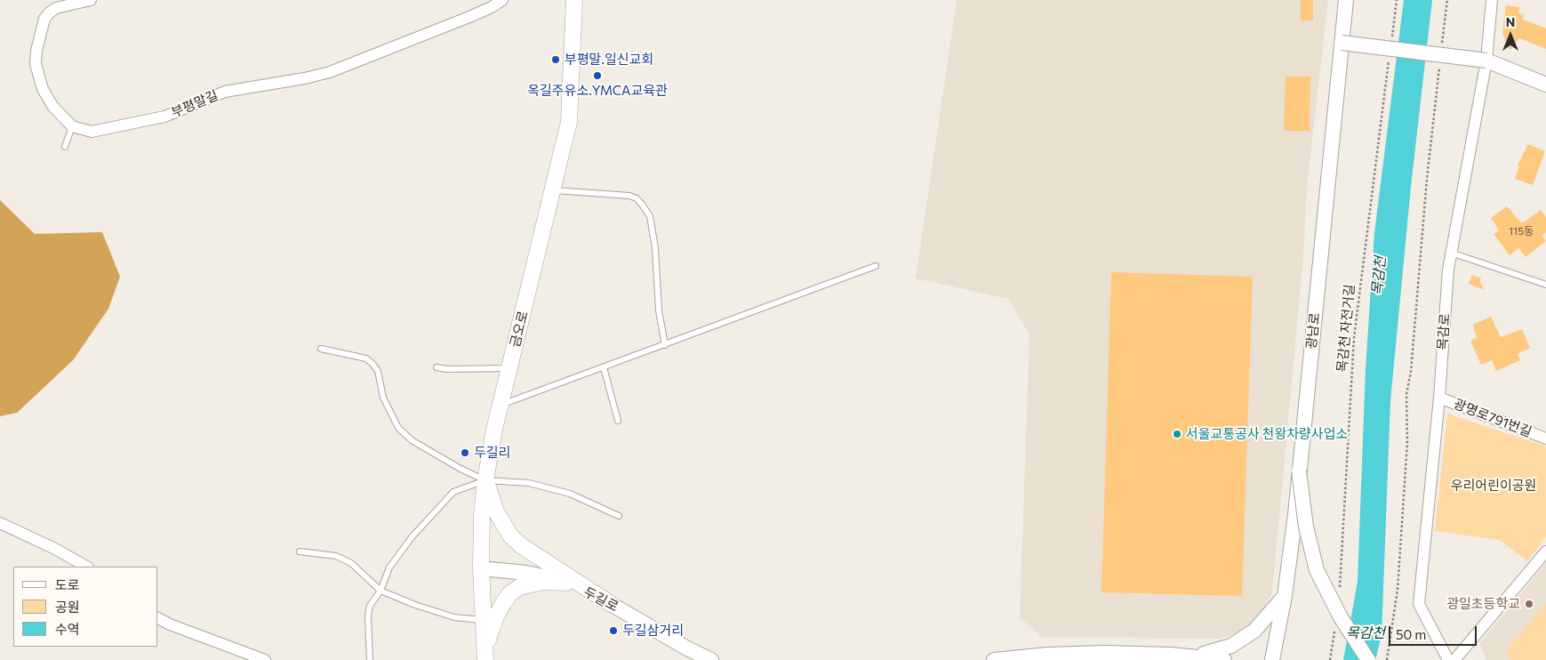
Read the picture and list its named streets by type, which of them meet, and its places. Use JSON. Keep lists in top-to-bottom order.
{
  "streets": {
    "main road": ["금오로"],
    "street": [
      "부평말길",
      "광남로",
      "목감로",
      "광명로791번길",
      "두길로"
    ],
    "path": ["목감천 자전거길"]
  },
  "crossings": [
    ["금오로", "두길로"],
    ["목감로", "광명로791번길"]
  ],
  "water": ["목감천"],
  "parks": ["우리어린이공원"],
  "places": [
    "부평말.일신교회",
    "옥길주유소.YMCA교육관",
    "서울교통공사 천왕차량사업소",
    "두길리",
    "광일초등학교",
    "두길삼거리"
  ],
  "house_numbers": ["115동"],
  "legend": ["도로", "공원", "수역"],
  "scale_bar": "50 m",
  "north": "top"
}
